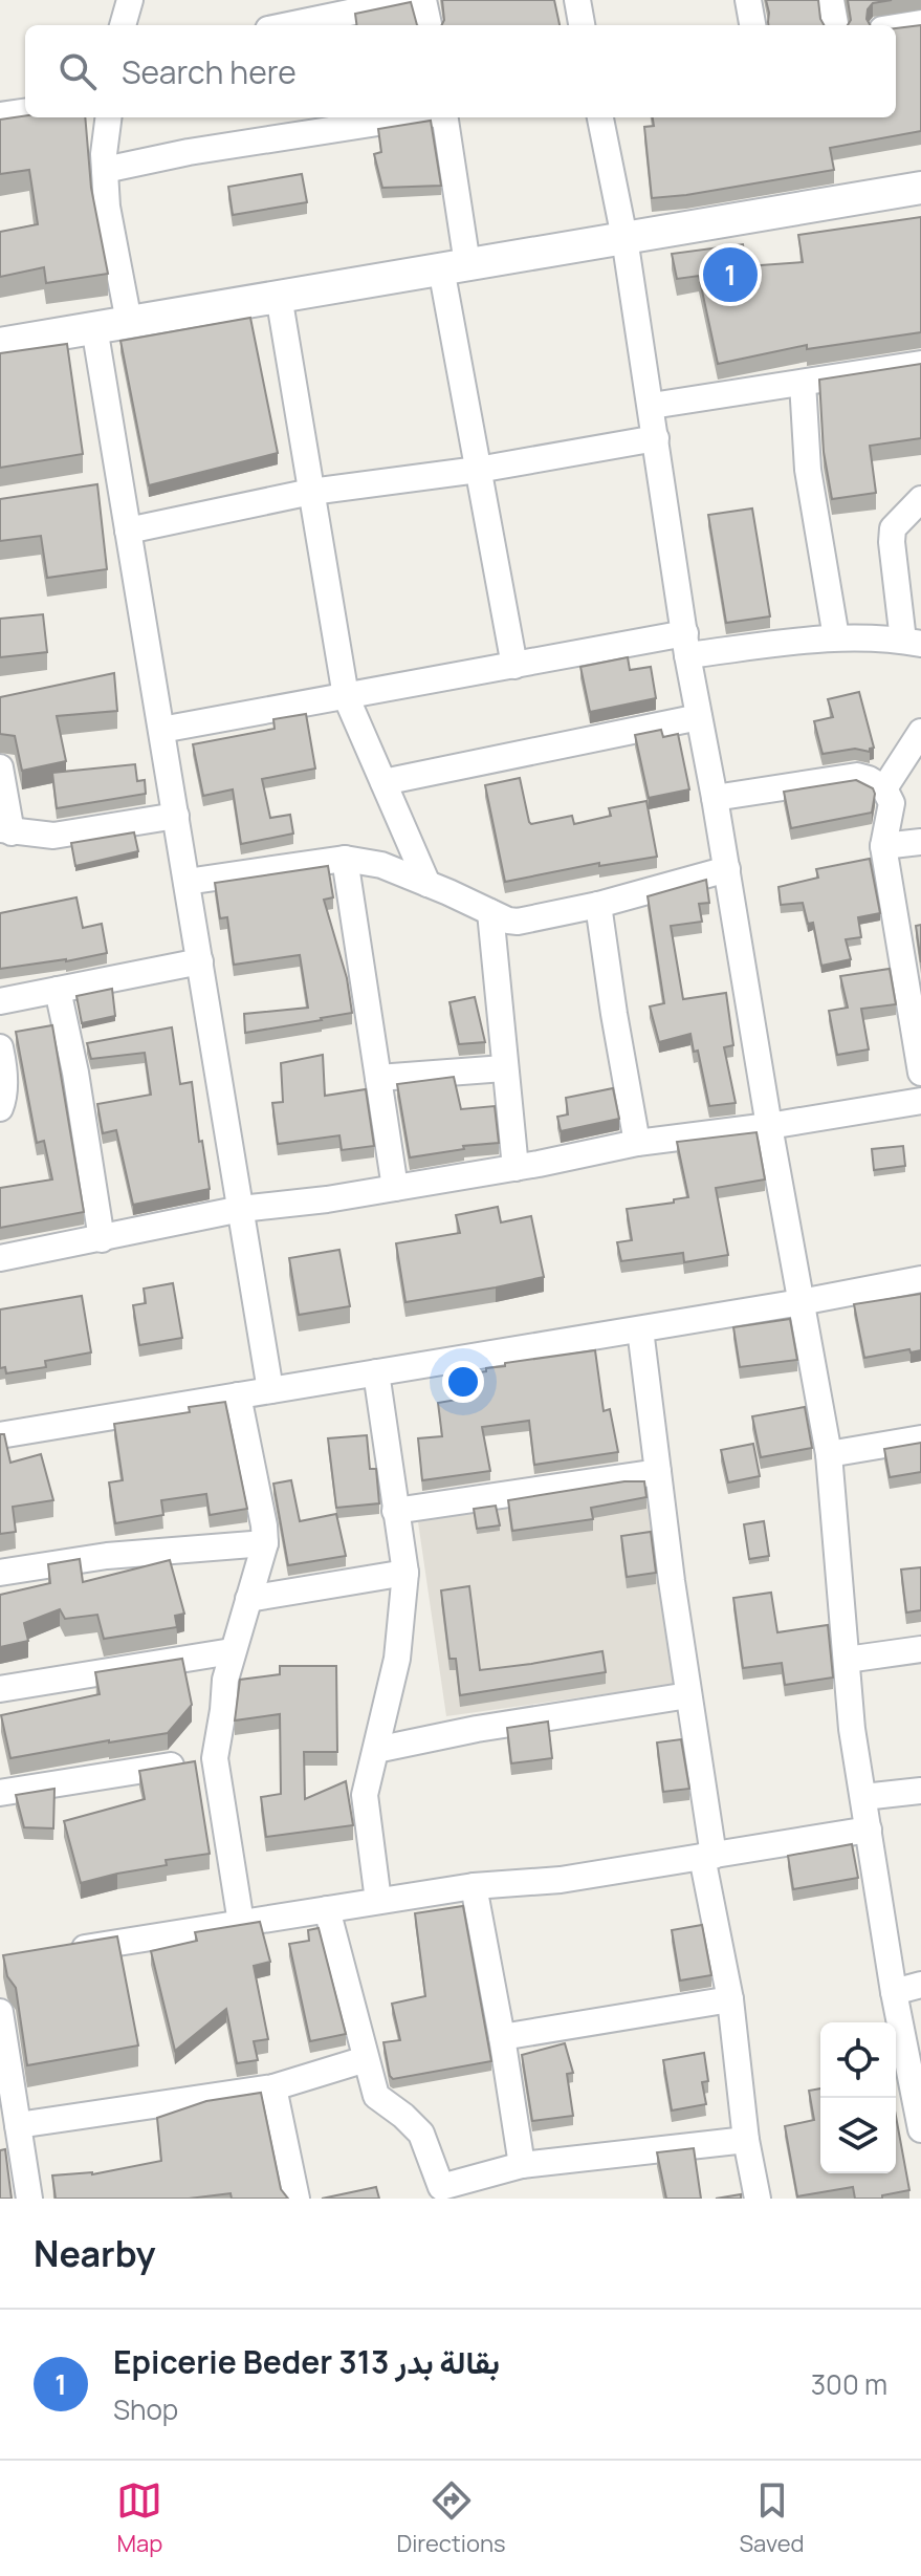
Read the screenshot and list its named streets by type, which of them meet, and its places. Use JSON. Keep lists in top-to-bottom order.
{
  "page": {
    "search": "Search here",
    "pins": "1",
    "heading": "Nearby",
    "list": [
      {
        "mark": "1",
        "name": "Epicerie Beder 313 بقالة بدر",
        "note": "Shop",
        "value": "300 m"
      }
    ],
    "nav": ["Map", "Directions", "Saved"]
  }
}
